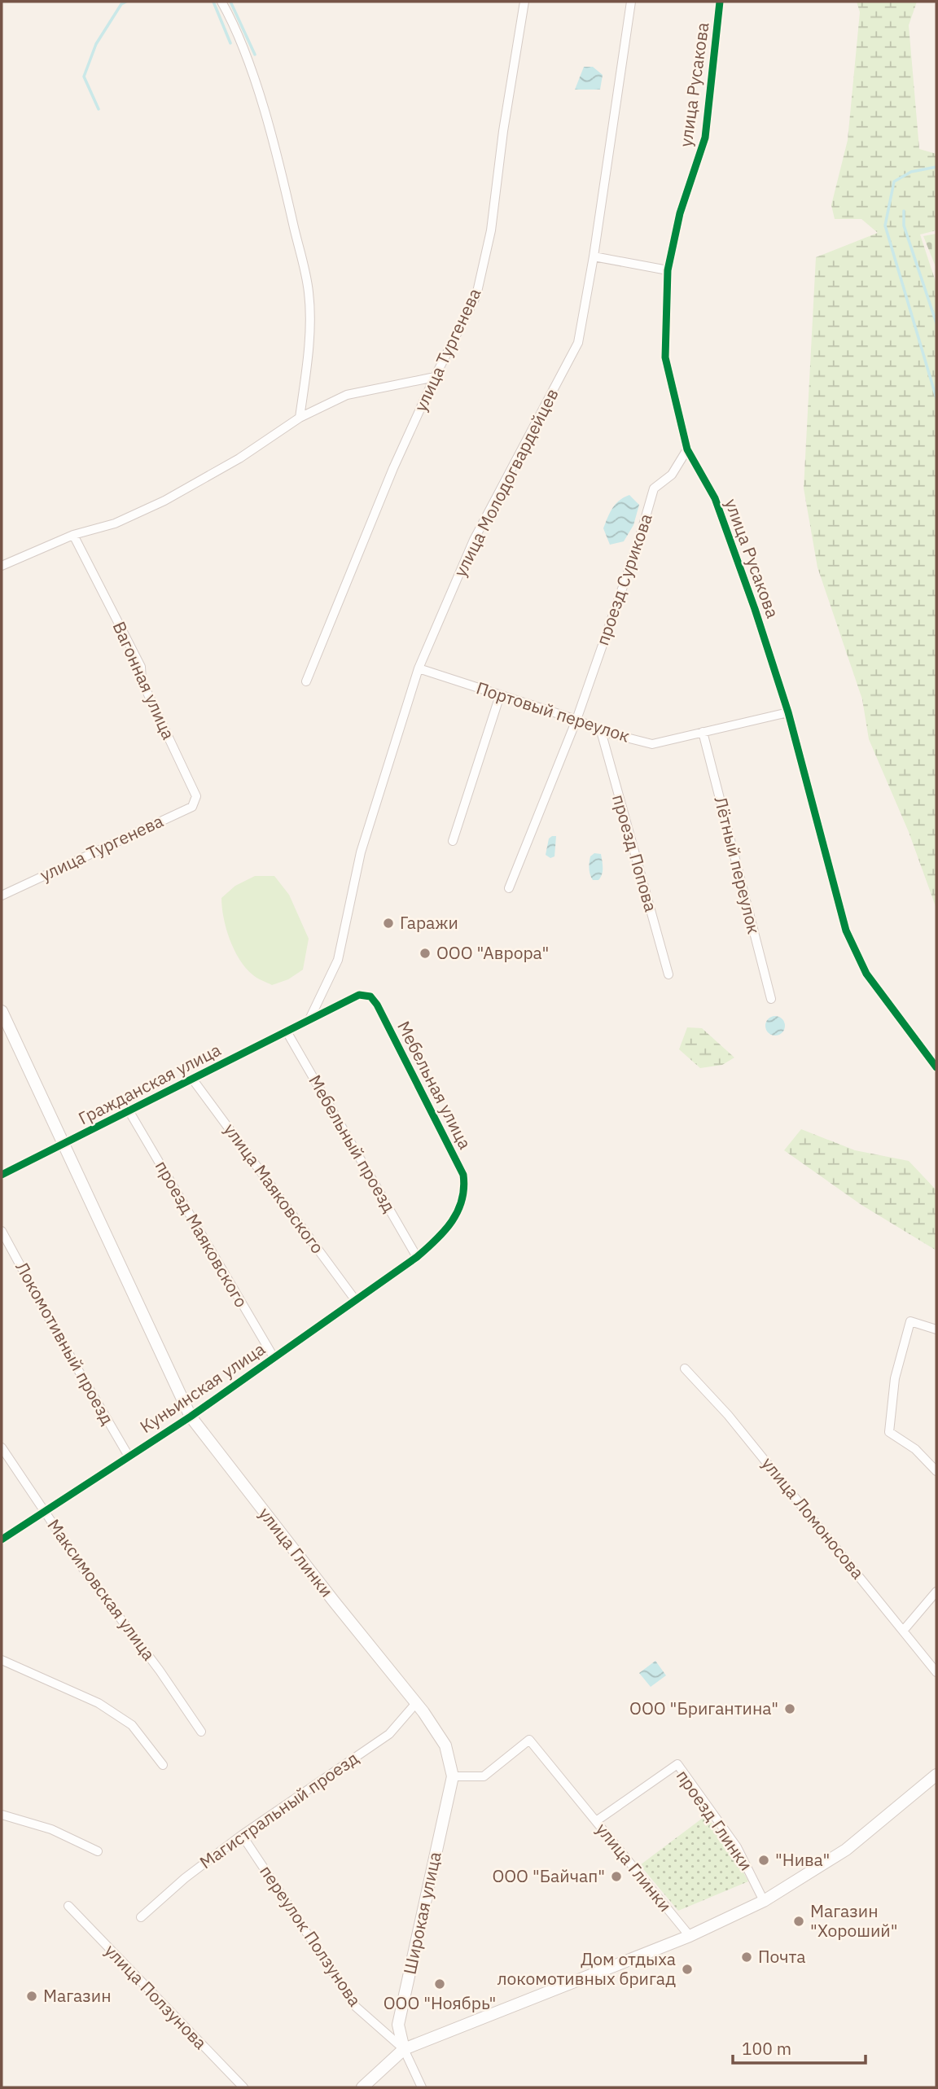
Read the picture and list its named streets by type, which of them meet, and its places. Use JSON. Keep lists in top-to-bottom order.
{
  "streets": {
    "street": [
      "улица Русакова",
      "улица Тургенева",
      "улица Молодогвардейцев",
      "проезд Сурикова",
      "Вагонная улица",
      "Портовый переулок",
      "проезд Попова",
      "Лётный переулок",
      "Гражданская улица",
      "Мебельная улица",
      "Мебельный проезд",
      "улица Маяковского",
      "проезд Маяковского",
      "Локомотивный проезд",
      "Куньинская улица",
      "улица Ломоносова",
      "улица Глинки",
      "Максимовская улица",
      "Магистральный проезд",
      "проезд Глинки",
      "Широкая улица",
      "переулок Ползунова",
      "улица Ползунова"
    ]
  },
  "crossings": [
    ["улица Русакова", "проезд Сурикова"],
    ["улица Русакова", "Портовый переулок"],
    ["улица Тургенева", "Вагонная улица"],
    ["улица Молодогвардейцев", "Портовый переулок"],
    ["улица Молодогвардейцев", "Гражданская улица"],
    ["проезд Сурикова", "Портовый переулок"],
    ["Портовый переулок", "проезд Попова"],
    ["Портовый переулок", "Лётный переулок"],
    ["Гражданская улица", "Мебельная улица"],
    ["Гражданская улица", "Мебельный проезд"],
    ["Гражданская улица", "улица Маяковского"],
    ["Гражданская улица", "проезд Маяковского"],
    ["Гражданская улица", "улица Глинки"],
    ["Мебельная улица", "Куньинская улица"],
    ["Мебельный проезд", "Куньинская улица"],
    ["улица Маяковского", "Куньинская улица"],
    ["проезд Маяковского", "Куньинская улица"],
    ["Локомотивный проезд", "Куньинская улица"],
    ["Куньинская улица", "улица Глинки"],
    ["Куньинская улица", "Максимовская улица"],
    ["улица Глинки", "Магистральный проезд"],
    ["улица Глинки", "проезд Глинки"],
    ["улица Глинки", "Широкая улица"],
    ["Магистральный проезд", "переулок Ползунова"],
    ["Широкая улица", "переулок Ползунова"]
  ],
  "places": [
    "Гаражи",
    "ООО \"Аврора\"",
    "ООО \"Бригантина\"",
    "\"Нива\"",
    "ООО \"Байчап\"",
    "Магазин \"Хороший\"",
    "Почта",
    "Дом отдыха локомотивных бригад",
    "ООО \"Ноябрь\"",
    "Магазин"
  ],
  "scale_bar": "100 m"
}
